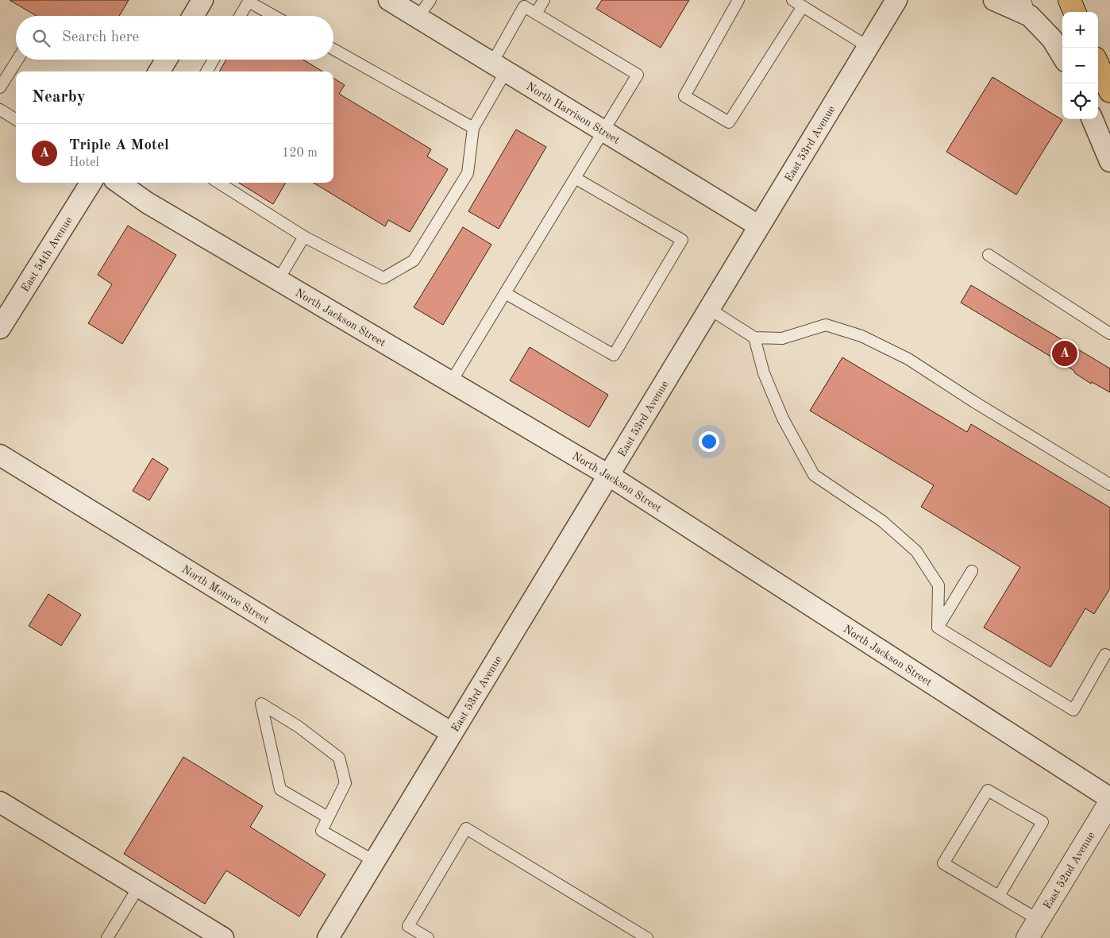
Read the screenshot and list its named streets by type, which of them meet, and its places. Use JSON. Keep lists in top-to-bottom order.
{
  "streets": {
    "street": [
      "North Harrison Street",
      "East 53rd Avenue",
      "East 54th Avenue",
      "North Jackson Street",
      "North Monroe Street",
      "East 52nd Avenue"
    ]
  },
  "crossings": [
    ["North Harrison Street", "East 53rd Avenue"],
    ["East 53rd Avenue", "North Jackson Street"],
    ["East 53rd Avenue", "North Monroe Street"]
  ],
  "page": {
    "map_buttons": ["+", "−"],
    "search": "Search here",
    "heading": "Nearby",
    "list": [
      {
        "mark": "A",
        "name": "Triple A Motel",
        "note": "Hotel",
        "value": "120 m"
      }
    ],
    "pins": "A"
  }
}
